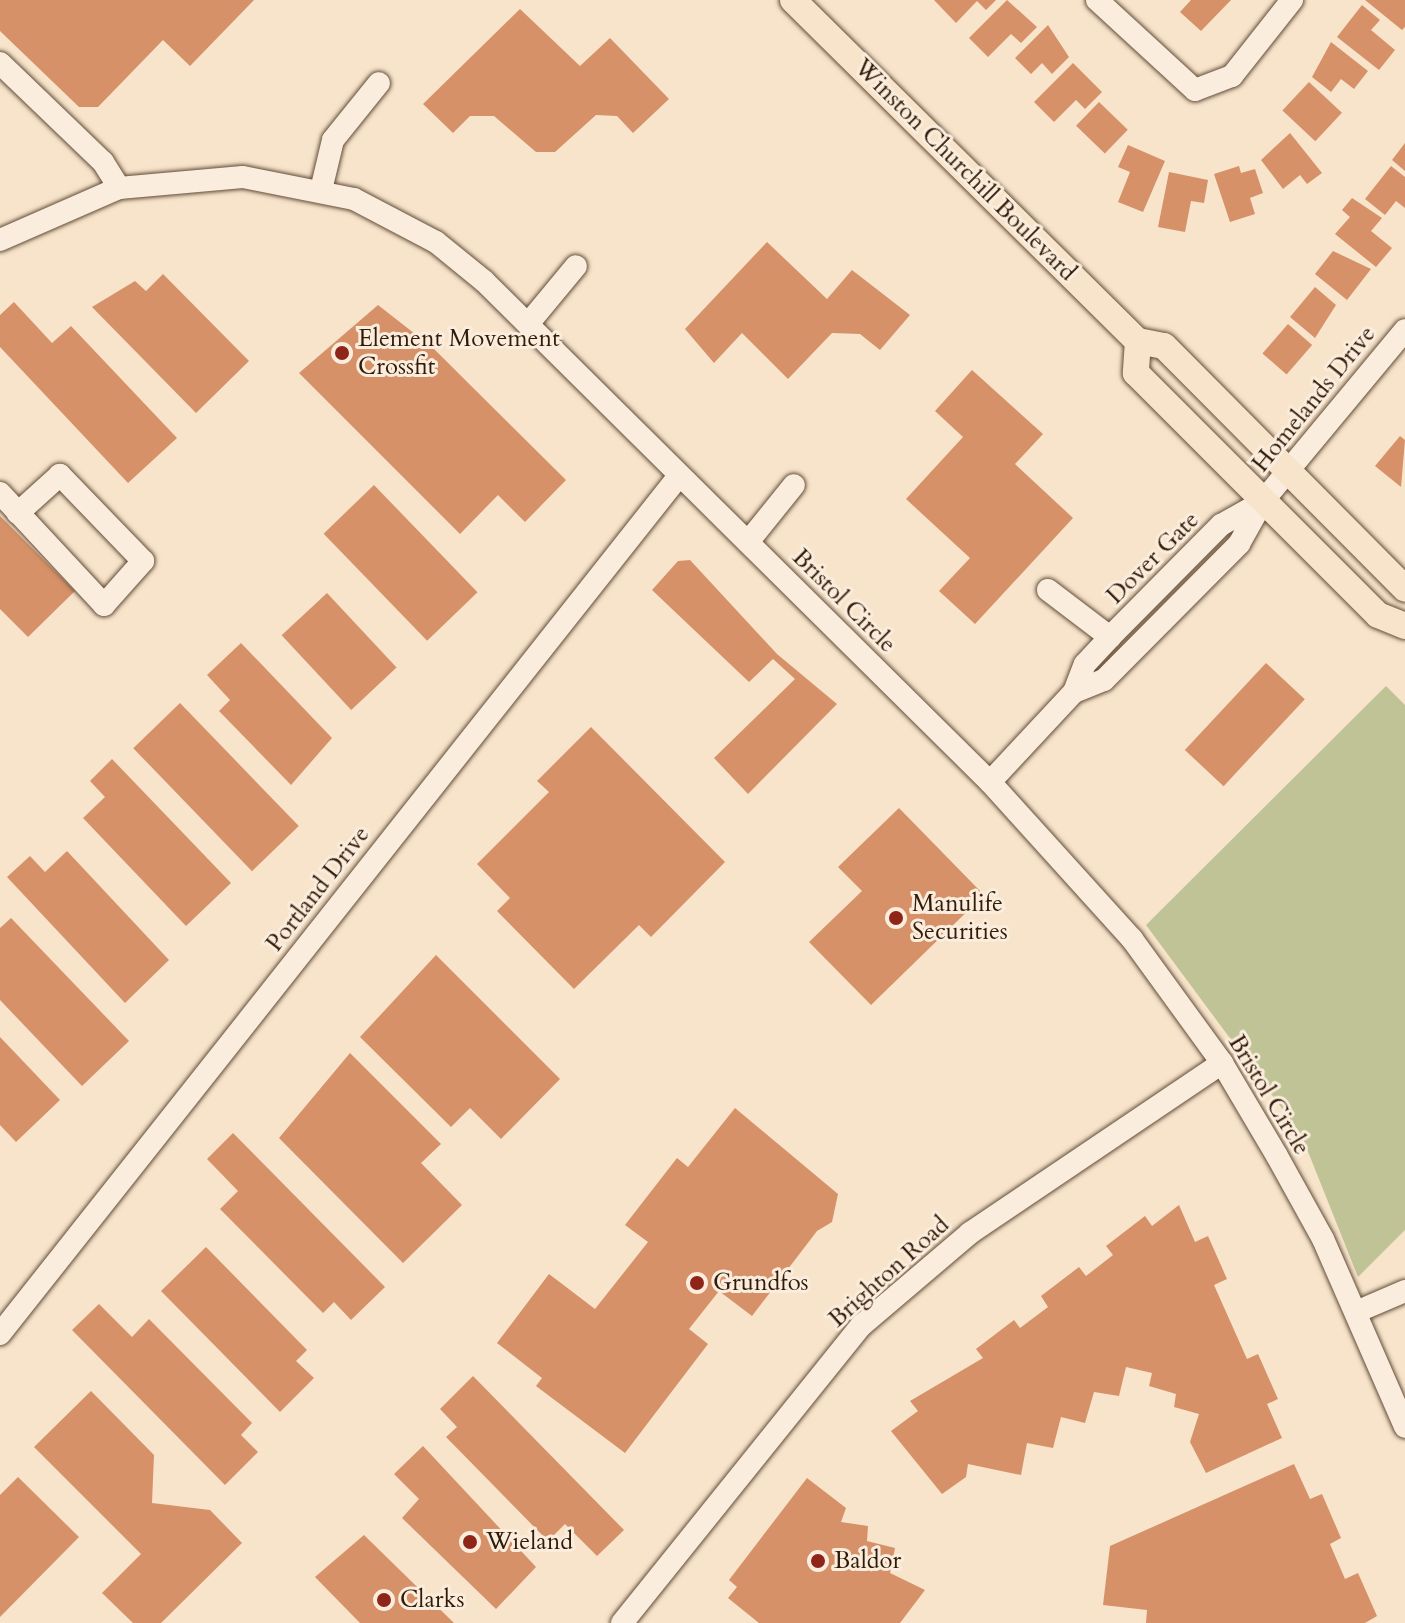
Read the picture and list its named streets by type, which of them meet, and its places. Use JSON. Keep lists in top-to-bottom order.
{
  "streets": {
    "main road": ["Winston Churchill Boulevard"],
    "street": [
      "Homelands Drive",
      "Dover Gate",
      "Bristol Circle",
      "Portland Drive",
      "Brighton Road"
    ]
  },
  "crossings": [
    ["Winston Churchill Boulevard", "Homelands Drive"],
    ["Homelands Drive", "Dover Gate"],
    ["Dover Gate", "Bristol Circle"],
    ["Bristol Circle", "Portland Drive"],
    ["Bristol Circle", "Brighton Road"]
  ],
  "places": [
    "Element Movement Crossfit",
    "Manulife Securities",
    "Grundfos",
    "Wieland",
    "Baldor",
    "Clarks"
  ]
}
